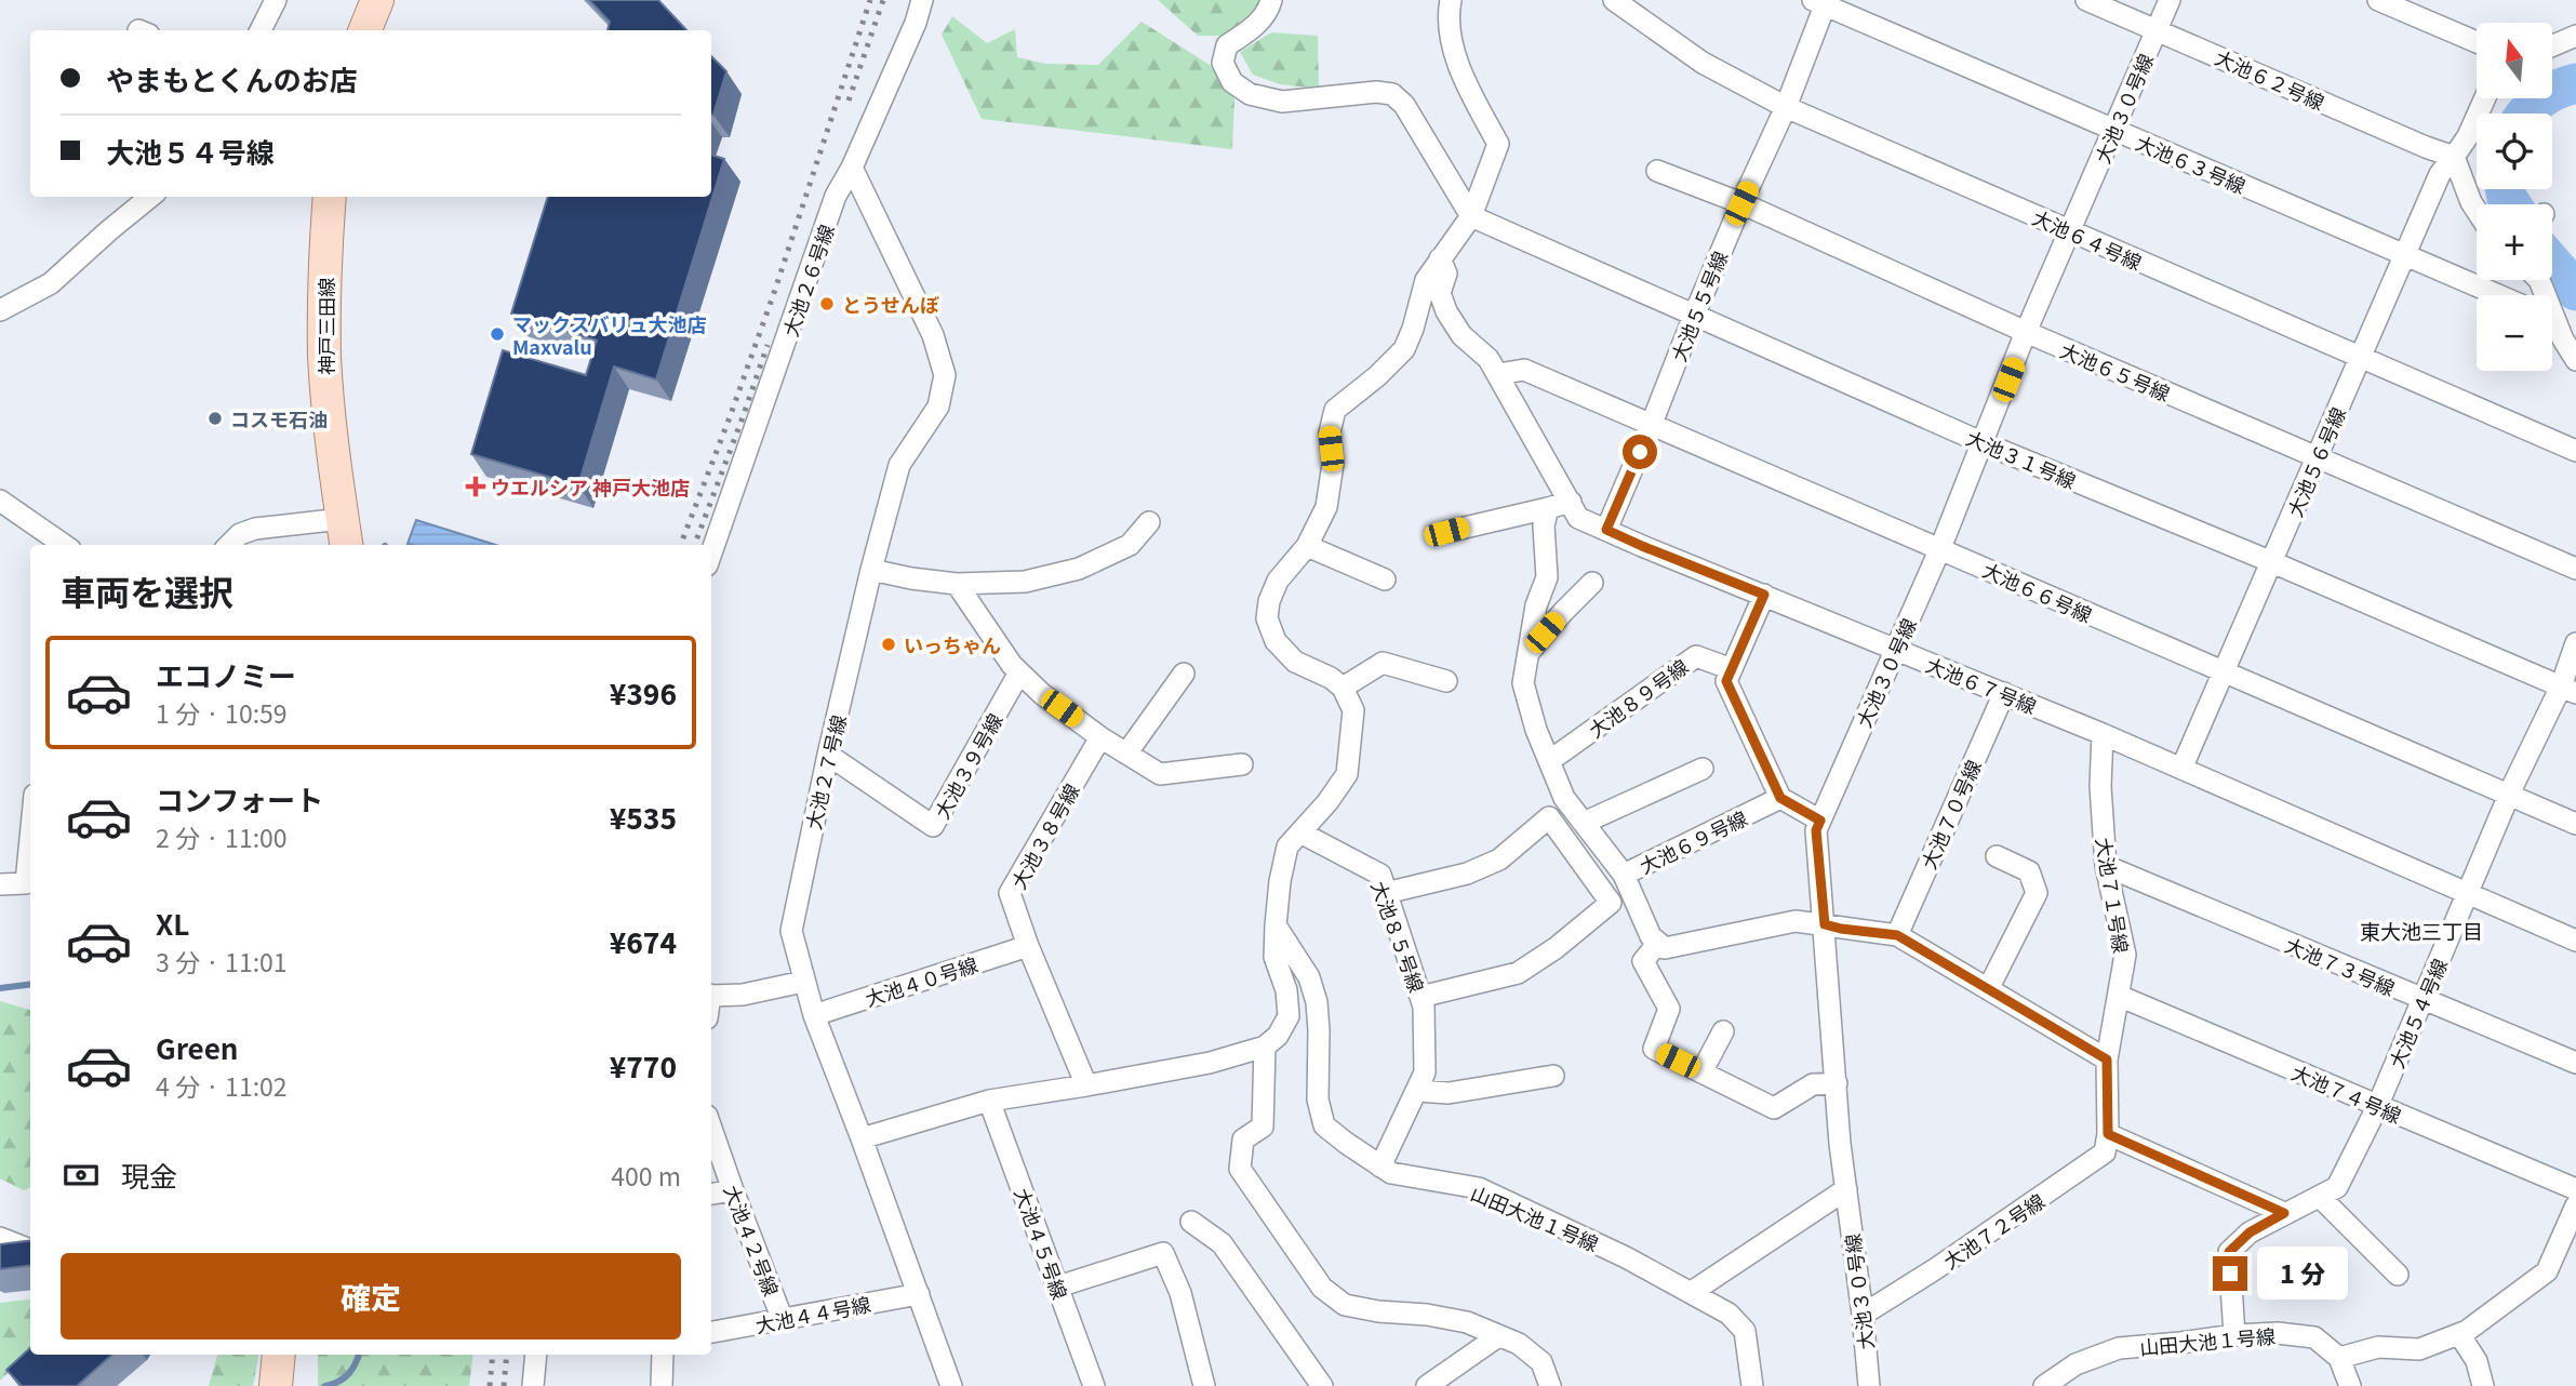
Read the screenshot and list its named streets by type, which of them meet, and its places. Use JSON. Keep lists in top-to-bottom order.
{
  "streets": {
    "main road": ["神戸三田線"],
    "street": [
      "大池６２号線",
      "大池３０号線",
      "大池６３号線",
      "大池６４号線",
      "大池２６号線",
      "大池５５号線",
      "大池６５号線",
      "大池３１号線",
      "大池５６号線",
      "大池６６号線",
      "大池６７号線",
      "大池８９号線",
      "大池３９号線",
      "大池２７号線",
      "大池７０号線",
      "大池３８号線",
      "大池６９号線",
      "大池７１号線",
      "大池８５号線",
      "大池７３号線",
      "大池４０号線",
      "大池５４号線",
      "大池７４号線",
      "山田大池１号線",
      "大池７２号線",
      "大池４２号線",
      "大池４５号線",
      "大池４４号線"
    ]
  },
  "crossings": [
    ["大池６２号線", "大池３０号線"],
    ["大池６２号線", "大池５６号線"],
    ["大池３０号線", "大池６３号線"],
    ["大池３０号線", "大池６４号線"],
    ["大池３０号線", "大池６５号線"],
    ["大池３０号線", "大池３１号線"],
    ["大池３０号線", "大池６６号線"],
    ["大池３０号線", "大池６７号線"],
    ["大池３０号線", "大池７２号線"],
    ["大池６３号線", "大池５５号線"],
    ["大池６３号線", "大池５６号線"],
    ["大池６４号線", "大池５５号線"],
    ["大池６４号線", "大池５６号線"],
    ["大池２６号線", "大池２７号線"],
    ["大池５５号線", "大池６５号線"],
    ["大池５５号線", "大池３１号線"],
    ["大池５５号線", "大池６６号線"],
    ["大池５５号線", "大池６７号線"],
    ["大池６５号線", "大池５６号線"],
    ["大池３１号線", "大池５６号線"],
    ["大池３１号線", "大池５４号線"],
    ["大池５６号線", "大池６６号線"],
    ["大池５６号線", "大池６７号線"],
    ["大池６６号線", "大池６７号線"],
    ["大池６６号線", "大池５４号線"],
    ["大池６７号線", "大池７０号線"],
    ["大池６７号線", "大池７１号線"],
    ["大池６７号線", "大池５４号線"],
    ["大池３９号線", "大池２７号線"],
    ["大池２７号線", "大池４０号線"],
    ["大池２７号線", "大池４４号線"],
    ["大池３８号線", "大池４０号線"],
    ["大池７１号線", "大池７３号線"],
    ["大池７１号線", "大池７４号線"],
    ["大池７１号線", "大池７２号線"],
    ["大池８５号線", "山田大池１号線"],
    ["大池７３号線", "大池５４号線"],
    ["大池５４号線", "大池７４号線"],
    ["大池５４号線", "山田大池１号線"],
    ["大池４２号線", "大池４４号線"]
  ],
  "districts": ["東大池三丁目"],
  "places": {
    "other": [
      "とうせんぼ",
      "マックスバリュ大池店 Maxvalu",
      "コスモ石油",
      "いっちゃん"
    ],
    "health": ["ウエルシア 神戸大池店"]
  },
  "north": "top",
  "page": {
    "map_buttons": ["+", "−"],
    "banner": ["やまもとくんのお店", "大池５４号線"],
    "heading": "車両を選択",
    "list": [
      {
        "name": "エコノミー",
        "note": "1 分 · 10:59",
        "value": "¥396"
      },
      {
        "name": "コンフォート",
        "note": "2 分 · 11:00",
        "value": "¥535"
      },
      {
        "name": "XL",
        "note": "3 分 · 11:01",
        "value": "¥674"
      },
      {
        "name": "Green",
        "note": "4 分 · 11:02",
        "value": "¥770"
      }
    ],
    "pay": ["現金", "400 m"],
    "buttons": "確定",
    "bubble": "1 分"
  }
}
